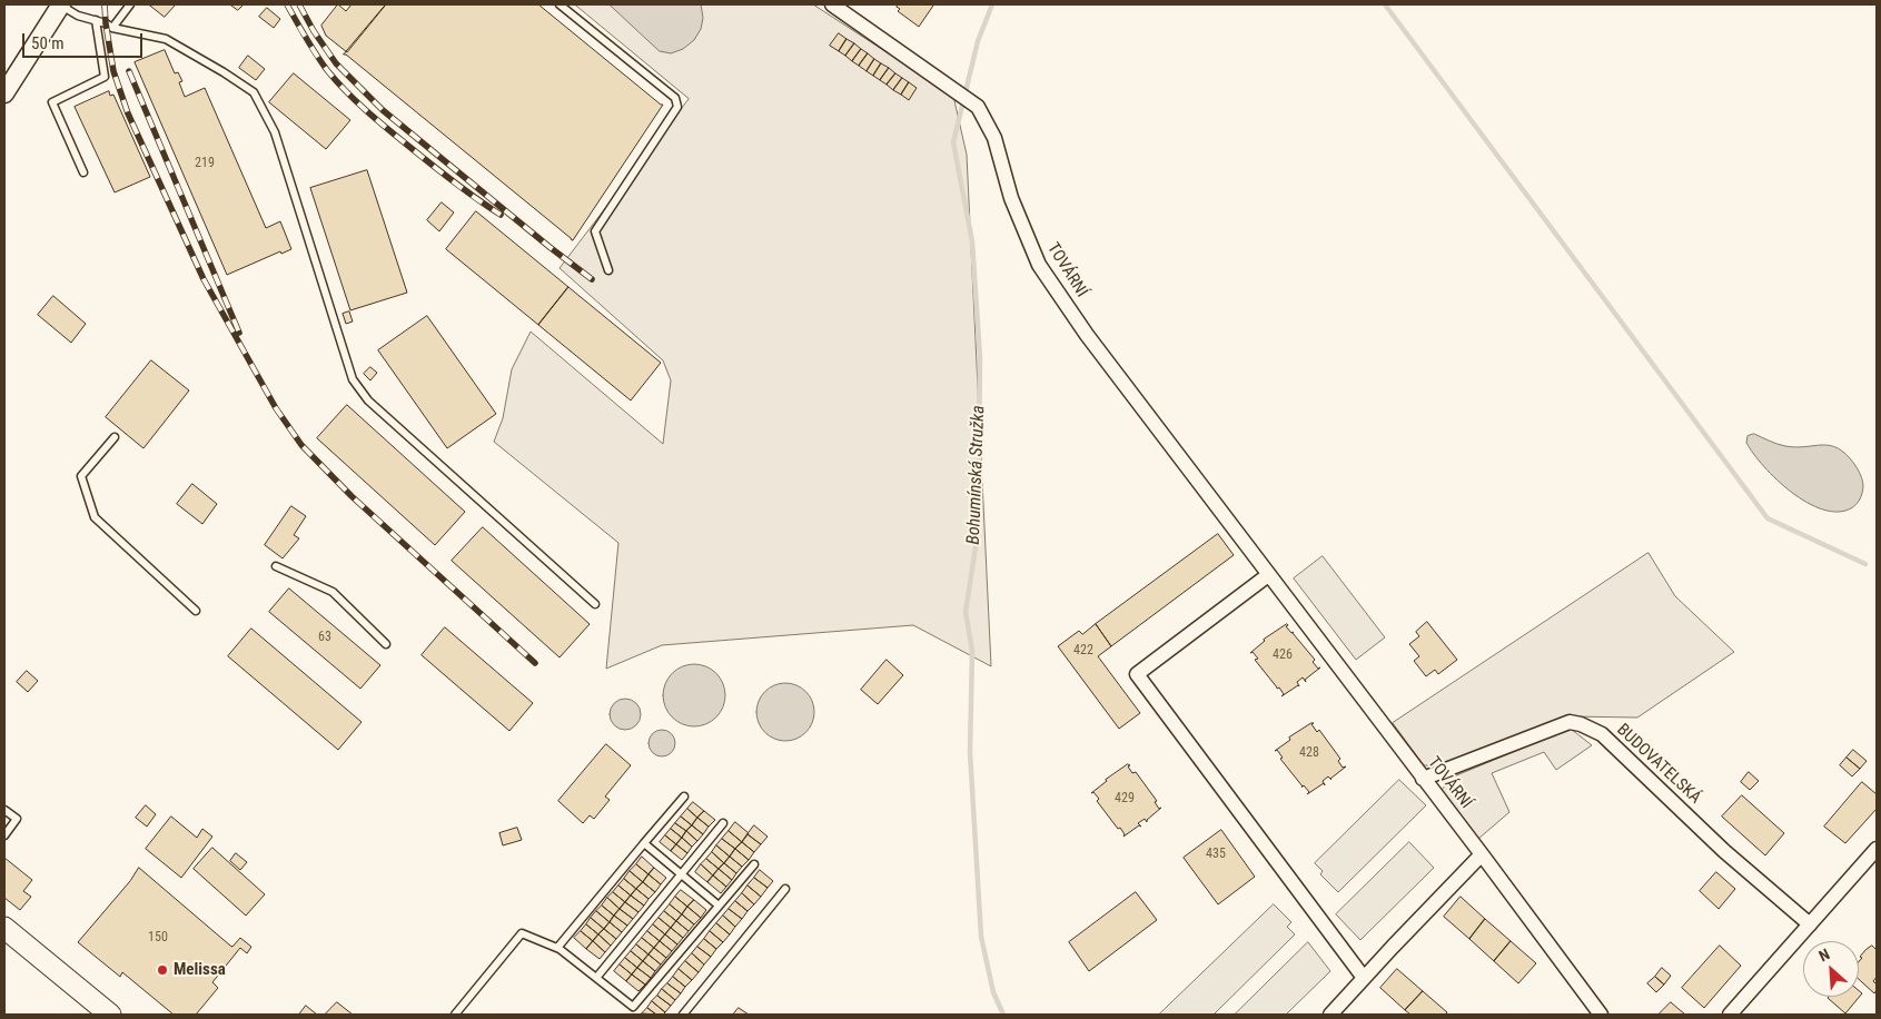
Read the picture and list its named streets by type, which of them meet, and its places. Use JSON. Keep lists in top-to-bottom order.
{
  "streets": {
    "street": ["TOVÁRNÍ", "BUDOVATELSKÁ"]
  },
  "crossings": [
    ["TOVÁRNÍ", "BUDOVATELSKÁ"]
  ],
  "water": ["Bohumínská Stružka"],
  "places": ["Melissa"],
  "house_numbers": [
    "219",
    "63",
    "422",
    "426",
    "428",
    "429",
    "435",
    "150"
  ],
  "scale_bar": "50 m",
  "north": "top left"
}
